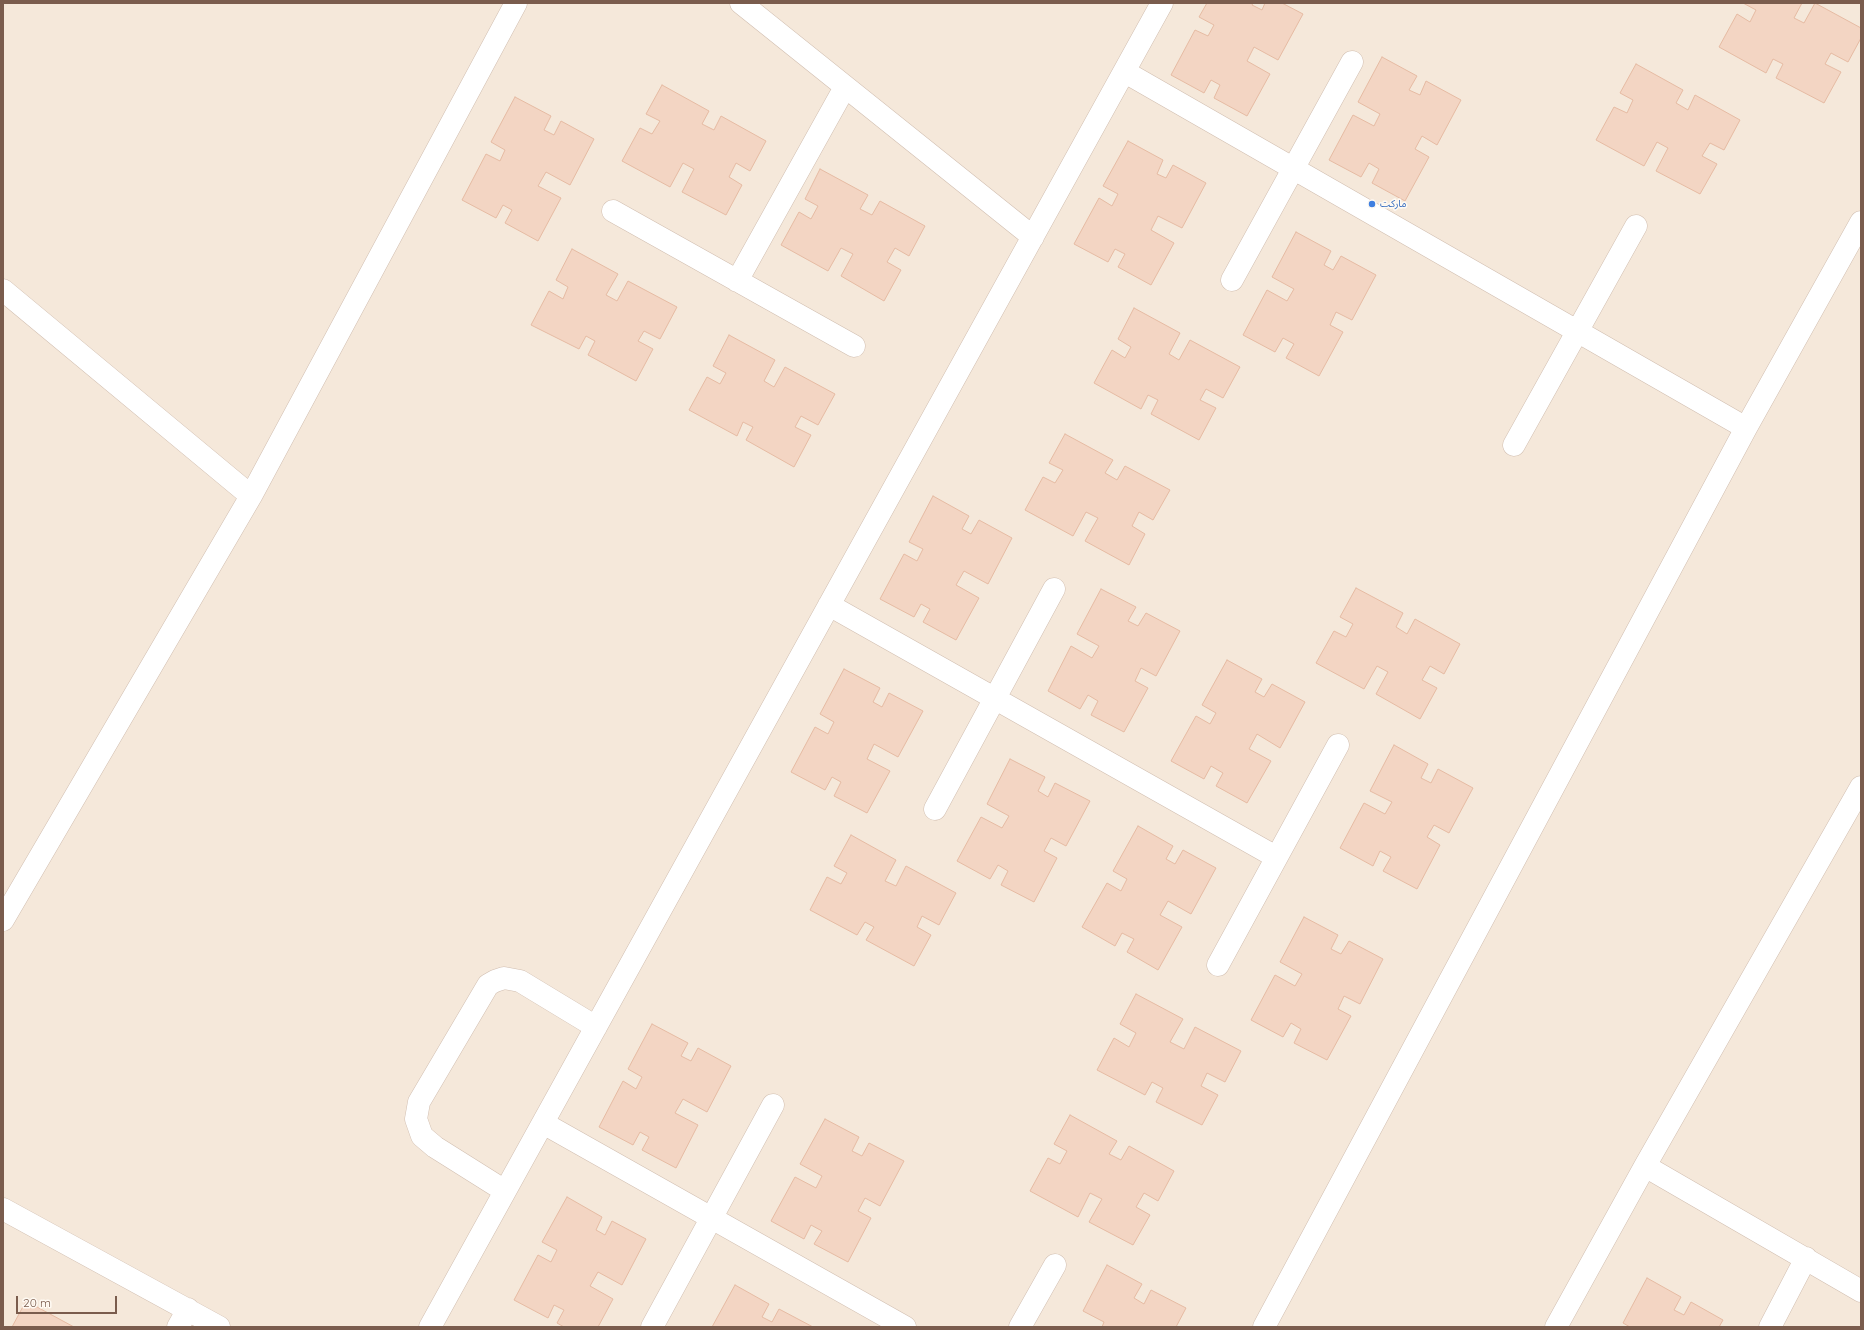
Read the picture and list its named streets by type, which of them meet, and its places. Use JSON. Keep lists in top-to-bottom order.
{
  "places": ["ماركت"],
  "scale_bar": "20 m"
}
